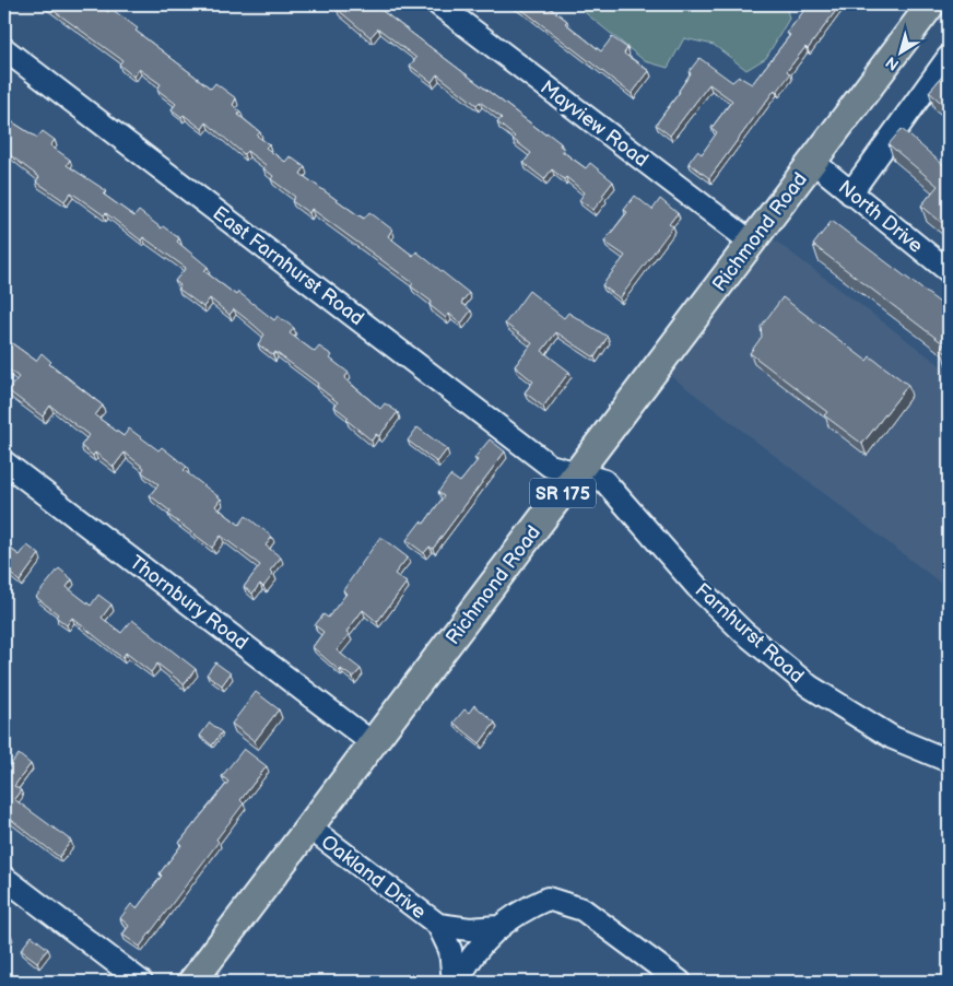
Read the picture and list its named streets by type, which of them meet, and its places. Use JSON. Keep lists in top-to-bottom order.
{
  "streets": {
    "main road": ["Richmond Road", "SR 175"],
    "street": [
      "Mayview Road",
      "North Drive",
      "East Farnhurst Road",
      "Thornbury Road",
      "Farnhurst Road",
      "Oakland Drive"
    ]
  },
  "crossings": [
    ["Mayview Road", "Richmond Road"],
    ["North Drive", "Richmond Road"],
    ["Richmond Road", "East Farnhurst Road"],
    ["Richmond Road", "Thornbury Road"],
    ["Richmond Road", "Farnhurst Road"],
    ["Richmond Road", "Oakland Drive"],
    ["East Farnhurst Road", "Farnhurst Road"]
  ],
  "north": "bottom left"
}
